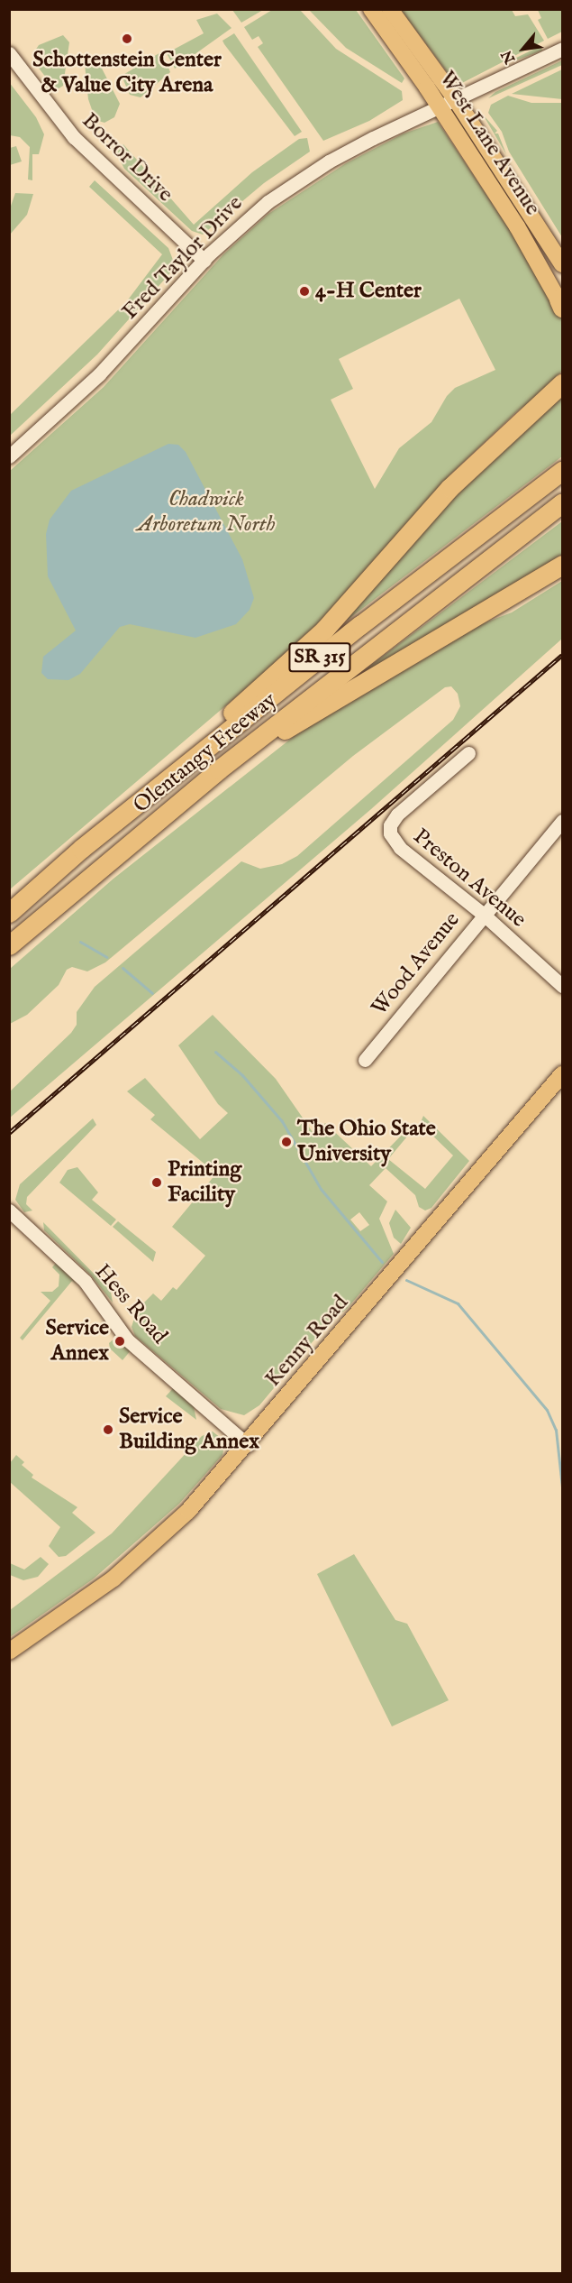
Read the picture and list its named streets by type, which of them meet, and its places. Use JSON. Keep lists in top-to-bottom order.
{
  "streets": {
    "highway": ["SR 315", "Olentangy Freeway"],
    "main road": ["West Lane Avenue", "Kenny Road"],
    "street": [
      "Borror Drive",
      "Fred Taylor Drive",
      "Preston Avenue",
      "Wood Avenue",
      "Hess Road"
    ]
  },
  "crossings": [
    ["West Lane Avenue", "Fred Taylor Drive"],
    ["Borror Drive", "Fred Taylor Drive"],
    ["Preston Avenue", "Wood Avenue"],
    ["Hess Road", "Kenny Road"]
  ],
  "parks": ["Chadwick Arboretum North"],
  "places": [
    "Schottenstein Center & Value City Arena",
    "4-H Center",
    "The Ohio State University",
    "Printing Facility",
    "Service Annex",
    "Service Building Annex"
  ],
  "north": "bottom left"
}
